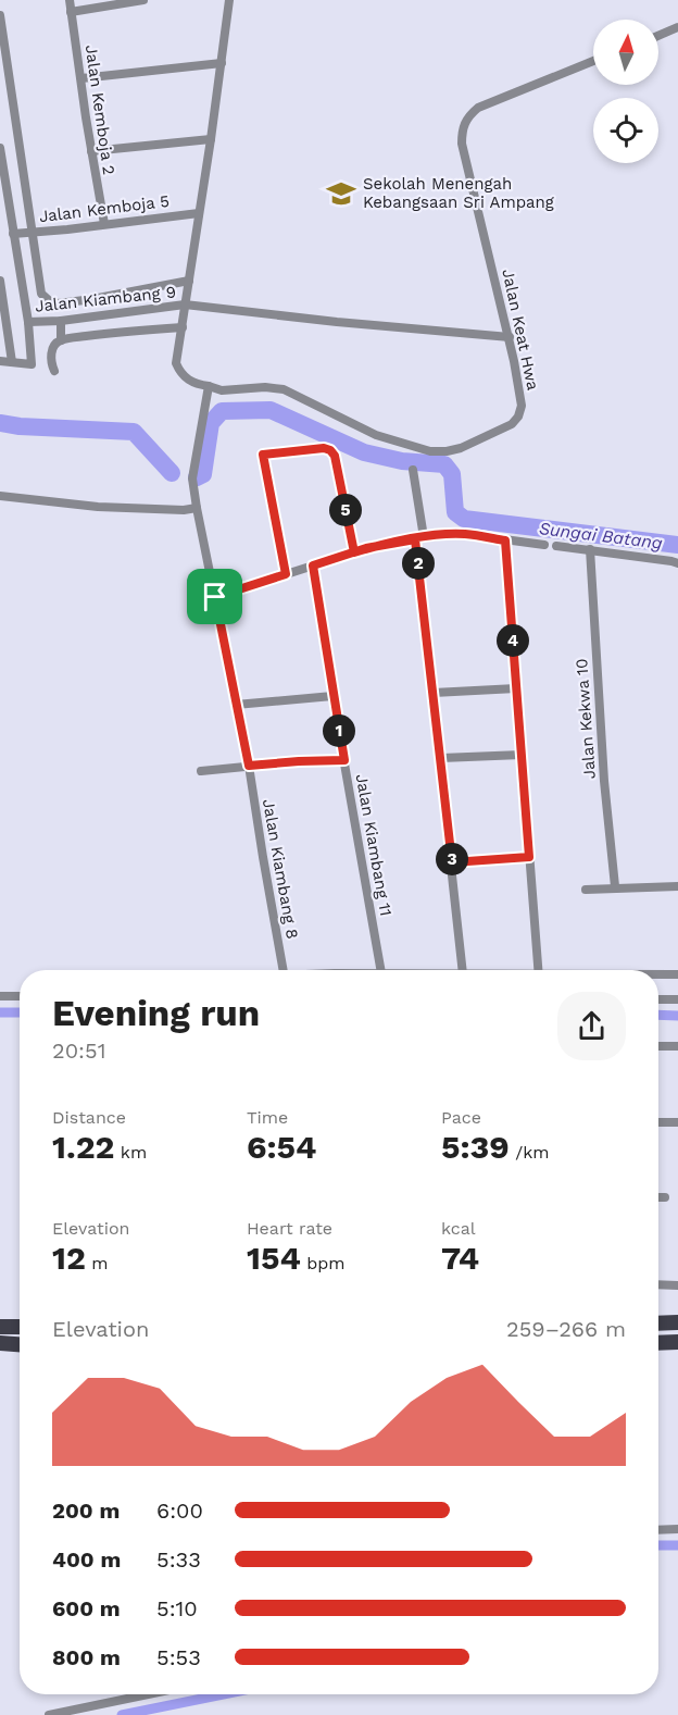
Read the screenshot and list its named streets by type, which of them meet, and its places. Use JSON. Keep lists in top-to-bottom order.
{
  "streets": {
    "street": [
      "Jalan Kemboja 2",
      "Jalan Kemboja 5",
      "Jalan Kiambang 9",
      "Jalan Keat Hwa",
      "Jalan Kekwa 10",
      "Jalan Kiambang 11",
      "Jalan Kiambang 8"
    ]
  },
  "crossings": [
    ["Jalan Kemboja 2", "Jalan Kemboja 5"],
    ["Jalan Kiambang 9", "Jalan Keat Hwa"],
    ["Jalan Keat Hwa", "Jalan Kiambang 8"]
  ],
  "water": ["Sungai Batang"],
  "places": {
    "school or university": ["Sekolah Menengah Kebangsaan Sri Ampang"]
  },
  "north": "top",
  "page": {
    "pins": [
      "5",
      "2",
      "4",
      "1",
      "3"
    ],
    "heading": ["Evening run", "20:51"],
    "stats": [
      ["Distance", "1.22 km"],
      ["Time", "6:54"],
      ["Pace", "5:39 /km"],
      ["Elevation", "12 m"],
      ["Heart rate", "154 bpm"],
      ["kcal", "74"]
    ],
    "chart": ["Elevation", "259–266 m"],
    "list": [
      {
        "name": "200 m",
        "note": "6:00"
      },
      {
        "name": "400 m",
        "note": "5:33"
      },
      {
        "name": "600 m",
        "note": "5:10"
      },
      {
        "name": "800 m",
        "note": "5:53"
      }
    ]
  }
}
